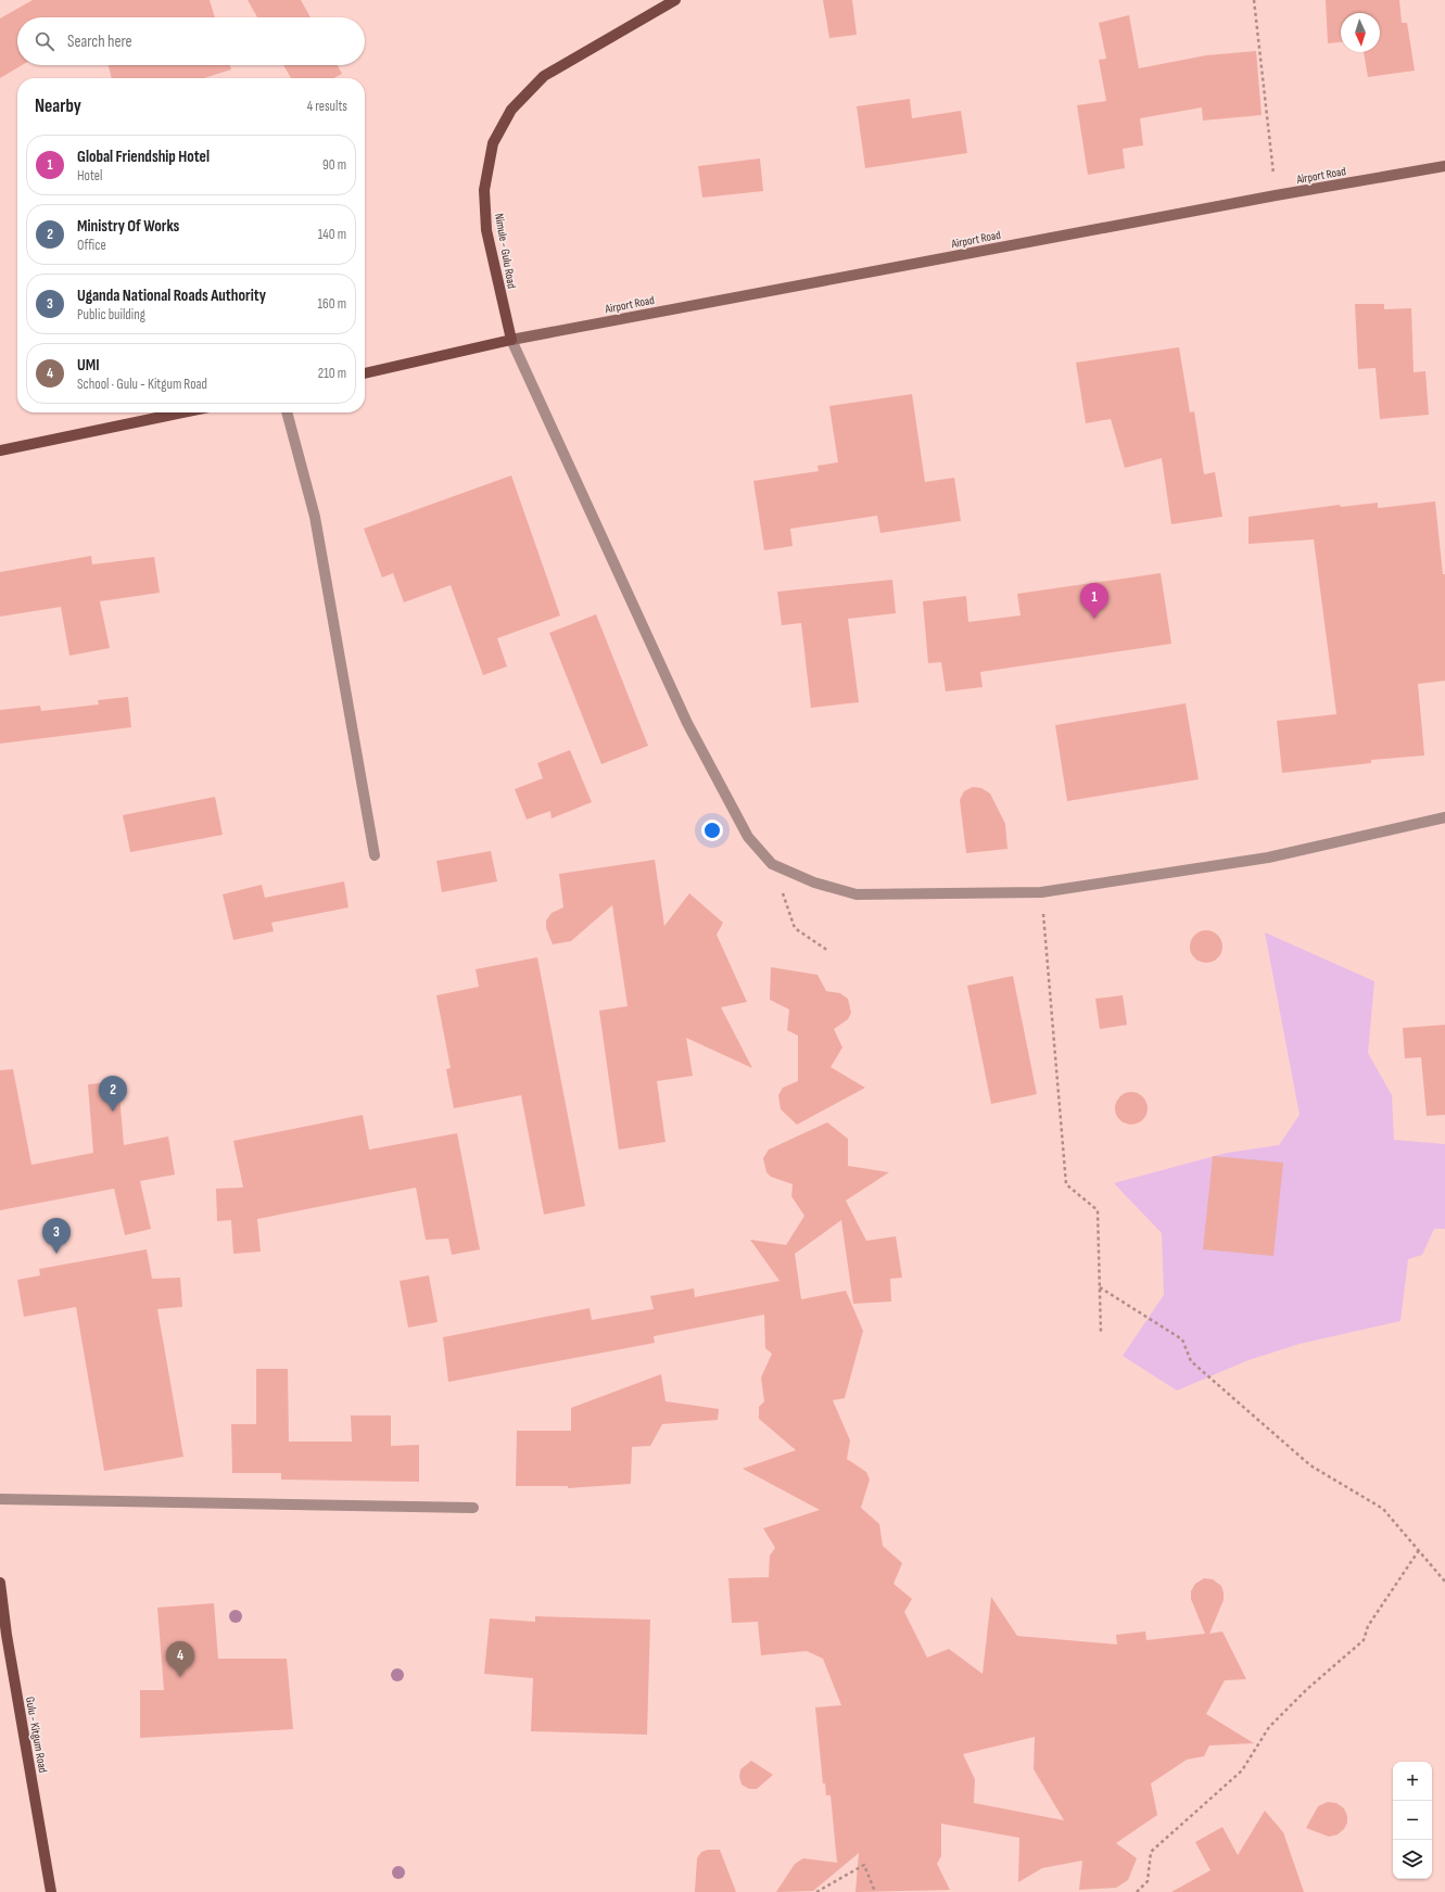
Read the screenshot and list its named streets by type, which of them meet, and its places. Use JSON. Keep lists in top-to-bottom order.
{
  "streets": {
    "main road": ["Nimule - Gulu Road", "Gulu - Kitgum Road"],
    "street": ["Airport Road"]
  },
  "crossings": [
    ["Airport Road", "Nimule - Gulu Road"]
  ],
  "north": "bottom",
  "page": {
    "search": "Search here",
    "heading": ["Nearby", "4 results"],
    "list": [
      {
        "mark": "1",
        "name": "Global Friendship Hotel",
        "note": "Hotel",
        "value": "90 m"
      },
      {
        "mark": "2",
        "name": "Ministry Of Works",
        "note": "Office",
        "value": "140 m"
      },
      {
        "mark": "3",
        "name": "Uganda National Roads Authority",
        "note": "Public building",
        "value": "160 m"
      },
      {
        "mark": "4",
        "name": "UMI",
        "note": "School · Gulu - Kitgum Road",
        "value": "210 m"
      }
    ],
    "pins": [
      "1",
      "2",
      "3",
      "4"
    ],
    "map_buttons": ["+", "−"]
  }
}
